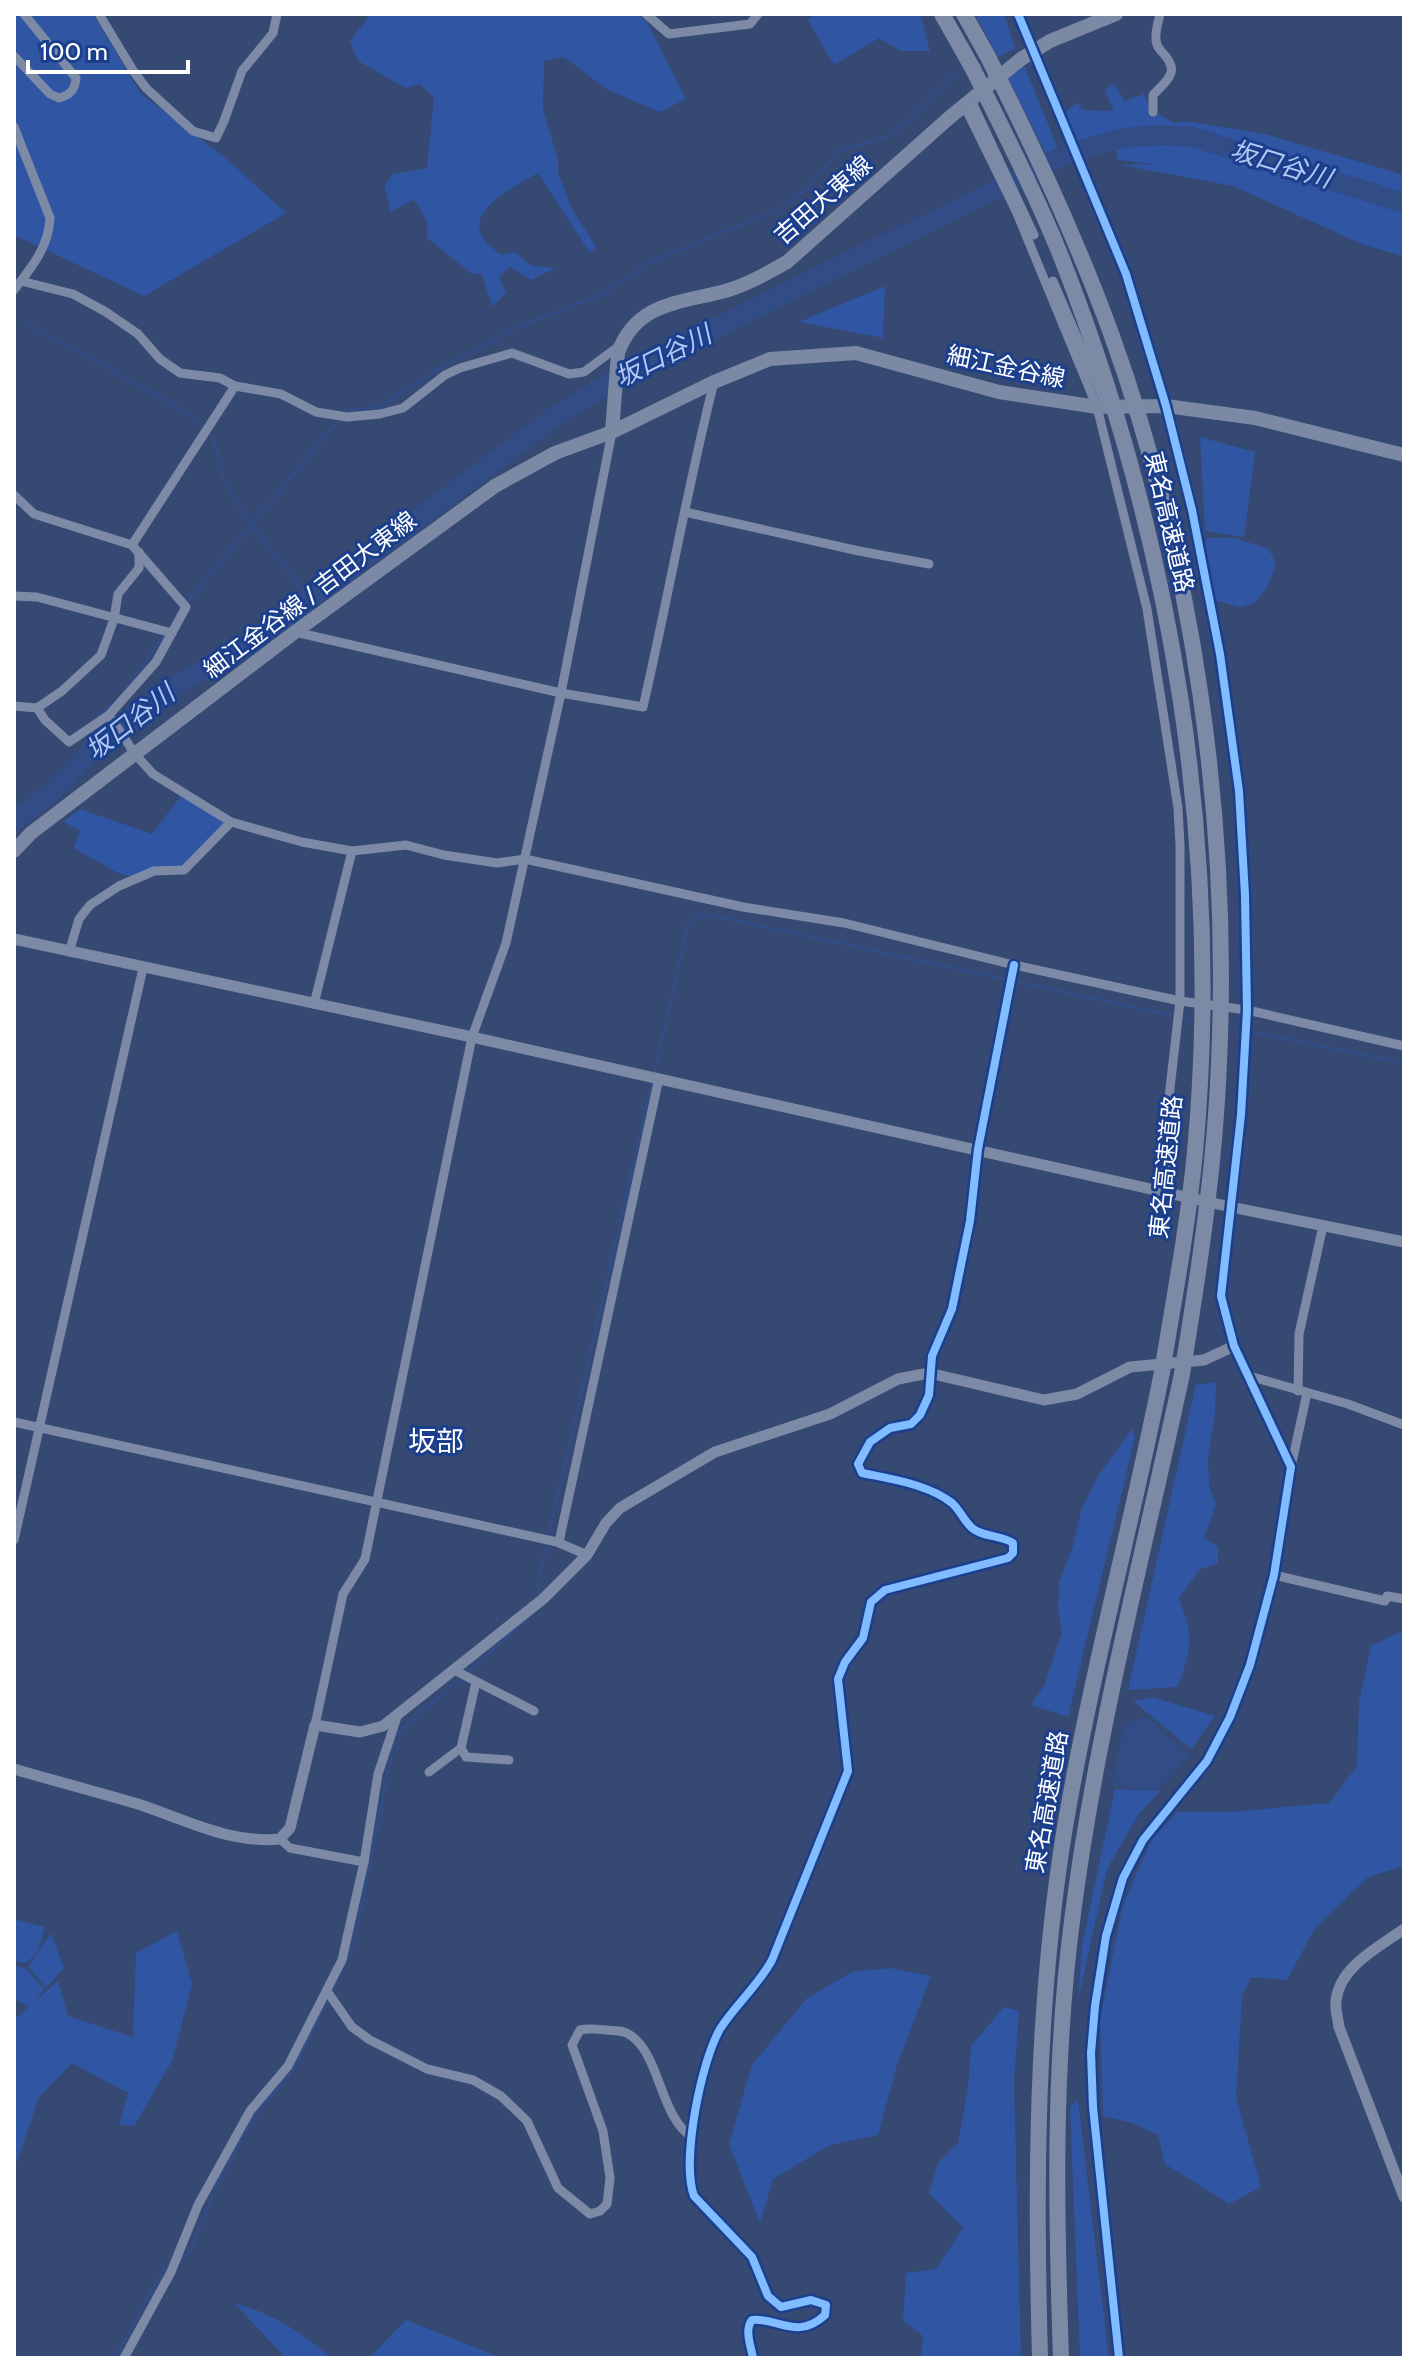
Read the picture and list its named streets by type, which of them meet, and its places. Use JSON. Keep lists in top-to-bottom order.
{
  "streets": {
    "highway": ["東名高速道路"],
    "main road": ["吉田大東線", "細江金谷線", "細江金谷線 / 吉田大東線"]
  },
  "crossings": [
    ["細江金谷線", "細江金谷線 / 吉田大東線"]
  ],
  "districts": ["坂部"],
  "water": ["坂口谷川"],
  "scale_bar": "100 m"
}
